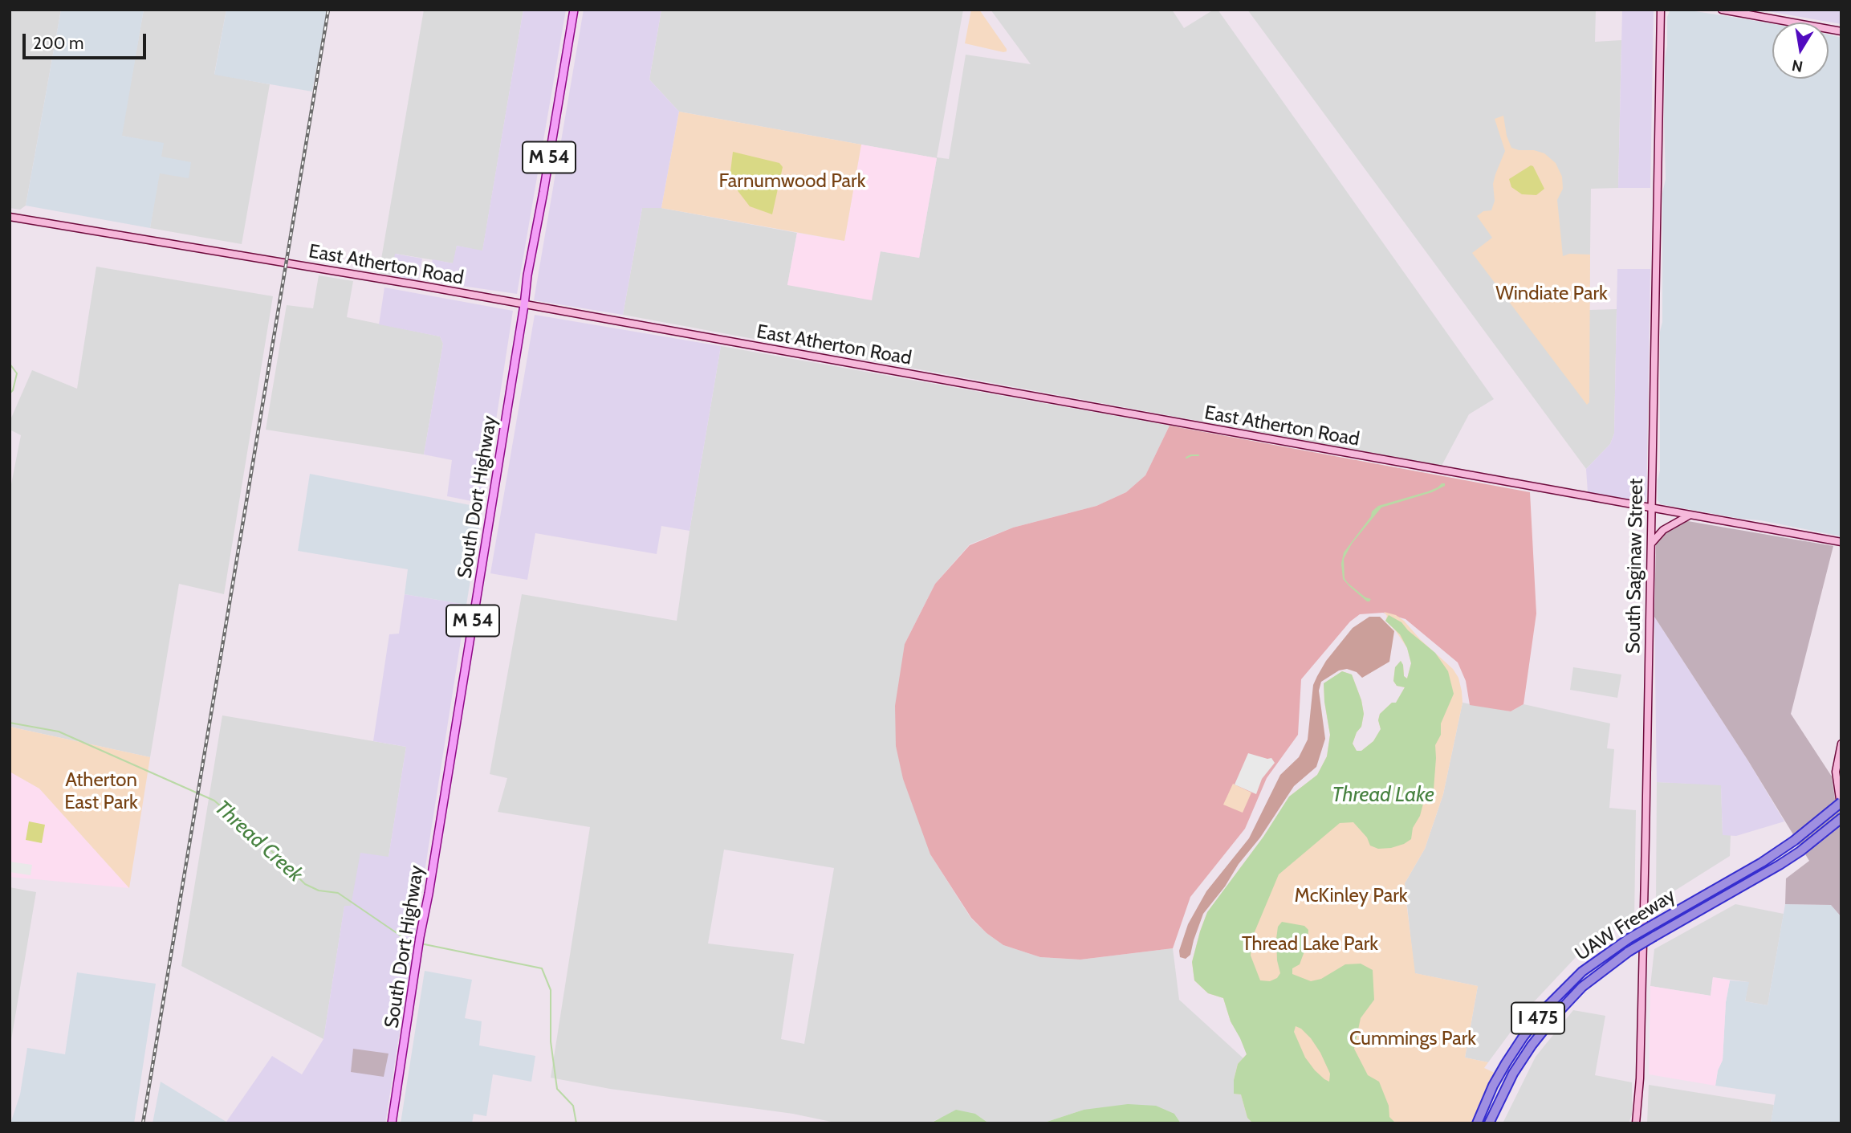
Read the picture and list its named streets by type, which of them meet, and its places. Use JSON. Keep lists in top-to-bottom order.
{
  "streets": {
    "highway": ["UAW Freeway", "I 475"],
    "main road": ["M 54", "South Dort Highway"],
    "street": ["East Atherton Road", "South Saginaw Street"]
  },
  "crossings": [
    ["East Atherton Road", "South Dort Highway"],
    ["East Atherton Road", "South Saginaw Street"]
  ],
  "water": ["Thread Lake", "Thread Creek"],
  "parks": [
    "Farnumwood Park",
    "Windiate Park",
    "Atherton East Park",
    "McKinley Park",
    "Thread Lake Park",
    "Cummings Park"
  ],
  "scale_bar": "200 m",
  "north": "bottom"
}
